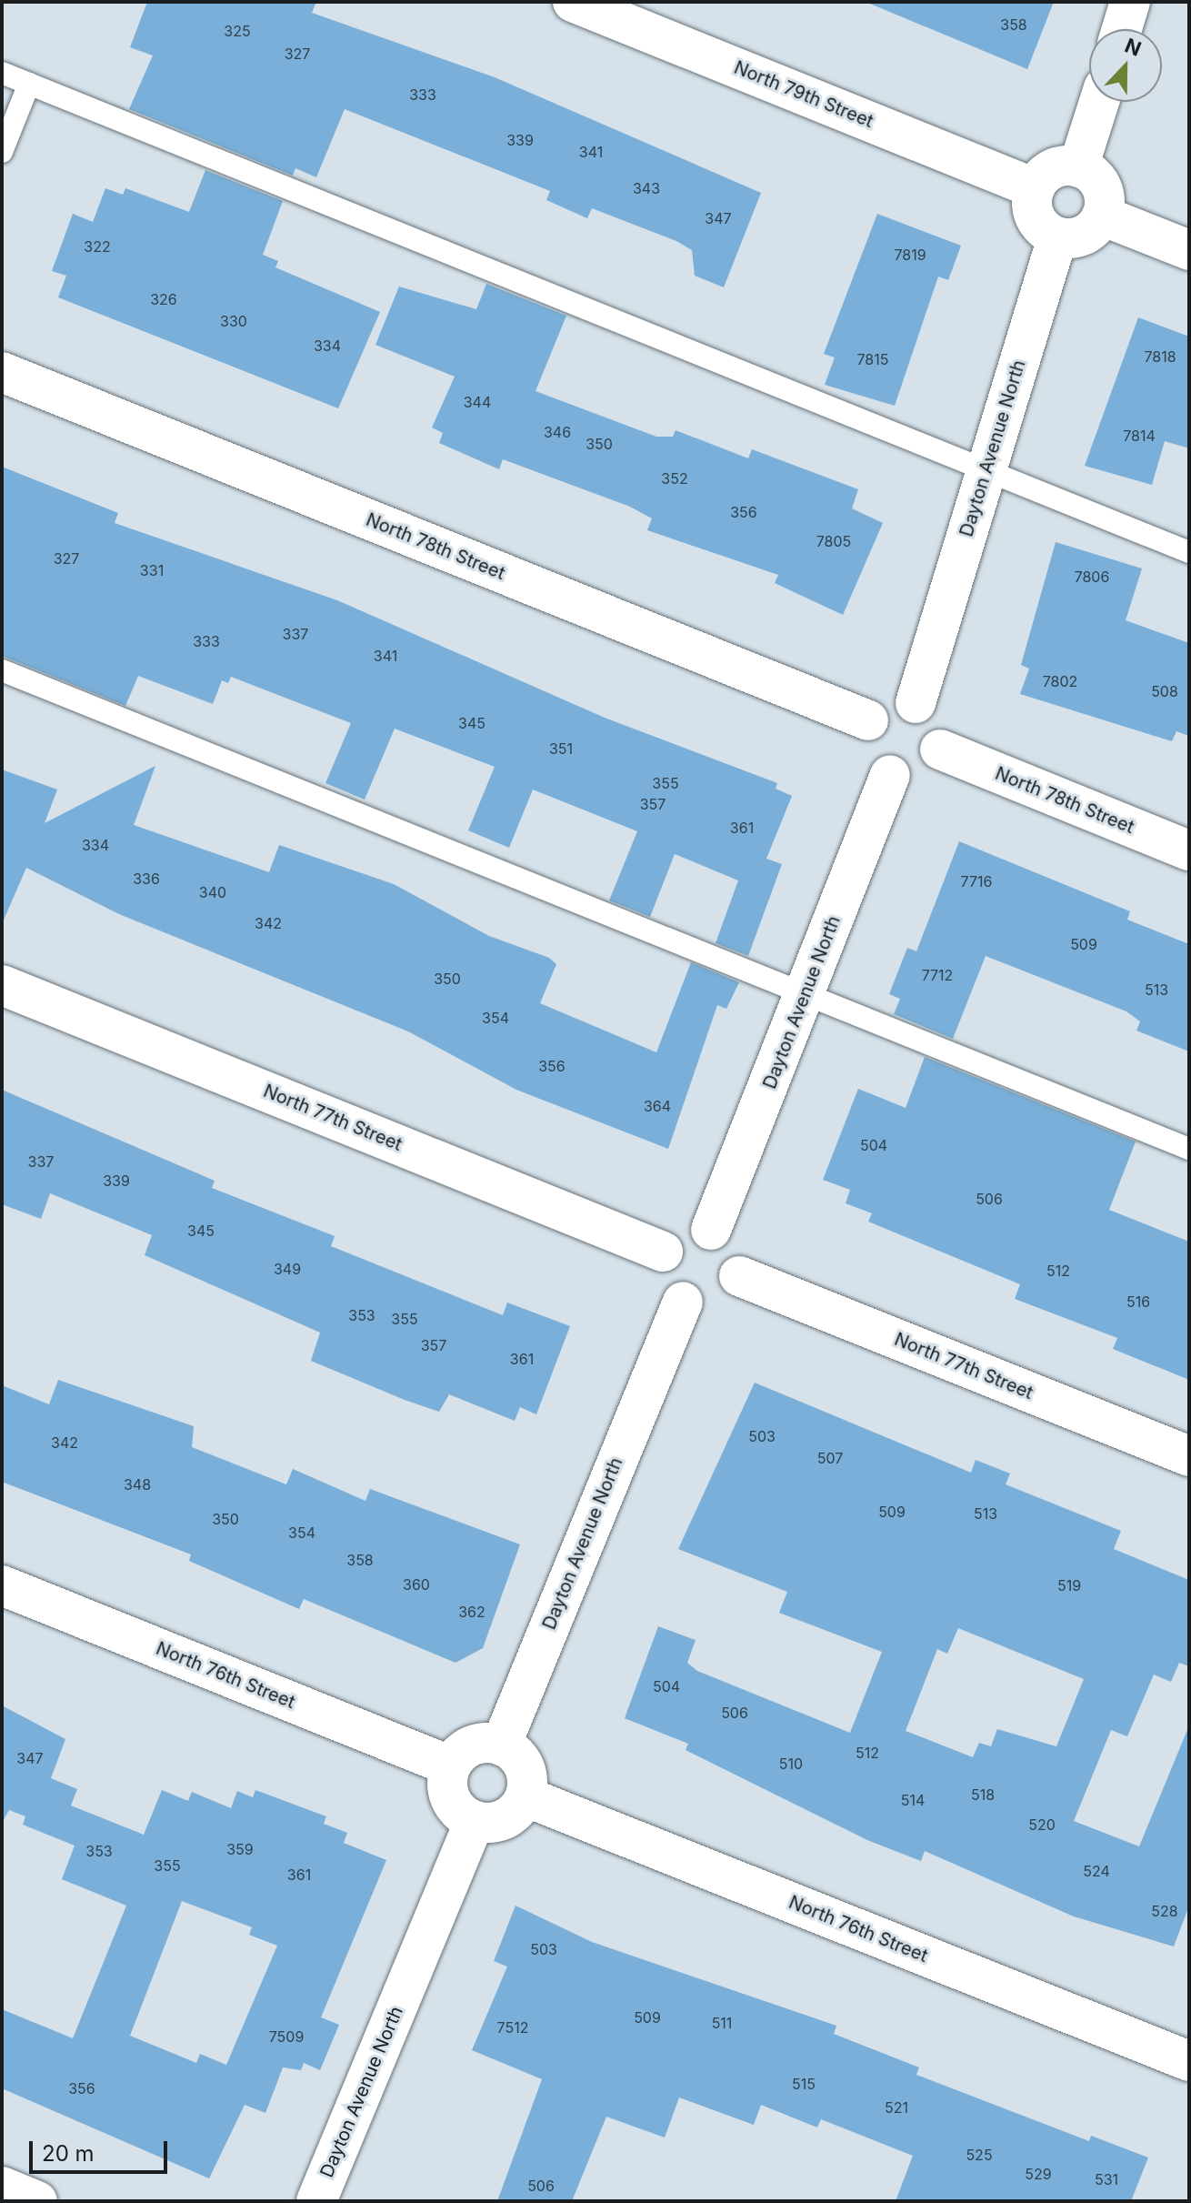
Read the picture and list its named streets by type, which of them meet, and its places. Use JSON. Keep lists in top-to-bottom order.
{
  "streets": {
    "street": [
      "North 79th Street",
      "Dayton Avenue North",
      "North 78th Street",
      "North 77th Street",
      "North 76th Street"
    ]
  },
  "crossings": [
    ["North 79th Street", "Dayton Avenue North"],
    ["Dayton Avenue North", "North 78th Street"],
    ["Dayton Avenue North", "North 77th Street"],
    ["Dayton Avenue North", "North 76th Street"]
  ],
  "house_numbers": [
    "358",
    "325",
    "327",
    "333",
    "339",
    "341",
    "343",
    "347",
    "322",
    "7819",
    "326",
    "330",
    "334",
    "7818",
    "7815",
    "344",
    "346",
    "7814",
    "350",
    "352",
    "356",
    "7805",
    "327",
    "331",
    "7806",
    "337",
    "333",
    "341",
    "7802",
    "508",
    "345",
    "351",
    "355",
    "357",
    "361",
    "334",
    "336",
    "7716",
    "340",
    "342",
    "509",
    "7712",
    "350",
    "513",
    "354",
    "356",
    "364",
    "504",
    "337",
    "339",
    "506",
    "345",
    "349",
    "512",
    "516",
    "353",
    "355",
    "357",
    "361",
    "503",
    "342",
    "507",
    "348",
    "509",
    "513",
    "350",
    "354",
    "358",
    "360",
    "519",
    "362",
    "504",
    "506",
    "512",
    "347",
    "510",
    "518",
    "514",
    "520",
    "359",
    "353",
    "355",
    "524",
    "361",
    "528",
    "503",
    "509",
    "511",
    "7512",
    "7509",
    "515",
    "356",
    "521",
    "525",
    "529",
    "531",
    "506"
  ],
  "scale_bar": "20 m",
  "north": "top"
}
